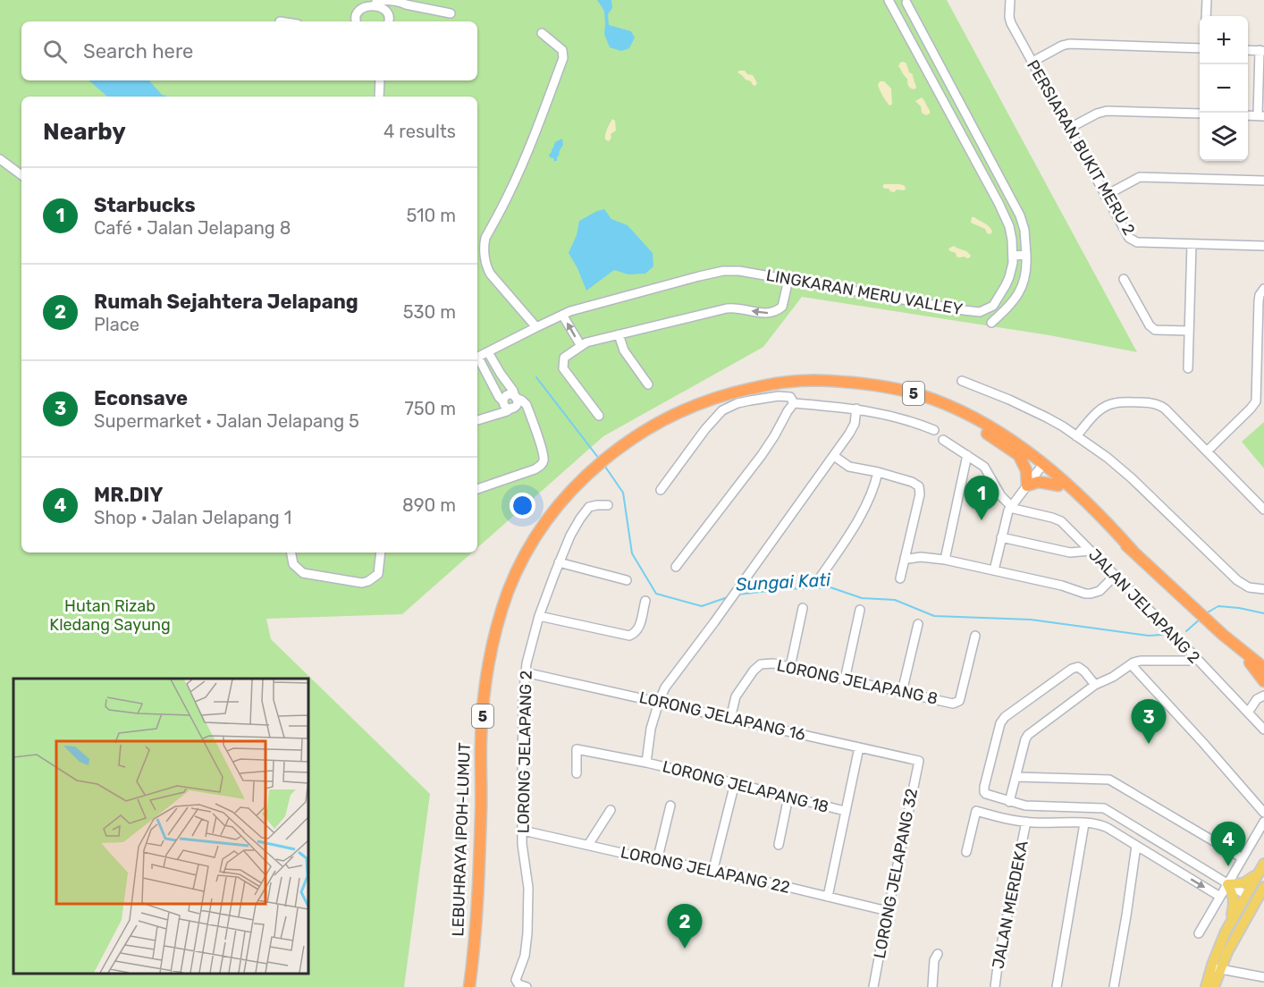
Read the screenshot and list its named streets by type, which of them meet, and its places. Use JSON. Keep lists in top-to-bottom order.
{
  "streets": {
    "highway": ["5", "LEBUHRAYA IPOH-LUMUT"],
    "street": [
      "PERSIARAN BUKIT MERU 2",
      "LINGKARAN MERU VALLEY",
      "JALAN JELAPANG 2",
      "LORONG JELAPANG 8",
      "LORONG JELAPANG 16",
      "LORONG JELAPANG 2",
      "LORONG JELAPANG 18",
      "LORONG JELAPANG 22",
      "LORONG JELAPANG 32",
      "JALAN MERDEKA"
    ]
  },
  "crossings": [
    ["LORONG JELAPANG 8", "LORONG JELAPANG 16"],
    ["LORONG JELAPANG 16", "LORONG JELAPANG 2"],
    ["LORONG JELAPANG 16", "LORONG JELAPANG 18"],
    ["LORONG JELAPANG 16", "LORONG JELAPANG 32"],
    ["LORONG JELAPANG 2", "LORONG JELAPANG 22"],
    ["LORONG JELAPANG 22", "LORONG JELAPANG 32"]
  ],
  "water": ["Sungai Kati"],
  "parks": ["Hutan Rizab Kledang Sayung"],
  "page": {
    "map_buttons": ["+", "−"],
    "search": "Search here",
    "heading": ["Nearby", "4 results"],
    "list": [
      {
        "mark": "1",
        "name": "Starbucks",
        "note": "Café · Jalan Jelapang 8",
        "value": "510 m"
      },
      {
        "mark": "2",
        "name": "Rumah Sejahtera Jelapang",
        "note": "Place",
        "value": "530 m"
      },
      {
        "mark": "3",
        "name": "Econsave",
        "note": "Supermarket · Jalan Jelapang 5",
        "value": "750 m"
      },
      {
        "mark": "4",
        "name": "MR.DIY",
        "note": "Shop · Jalan Jelapang 1",
        "value": "890 m"
      }
    ],
    "pins": [
      "1",
      "3",
      "4",
      "2"
    ]
  }
}
